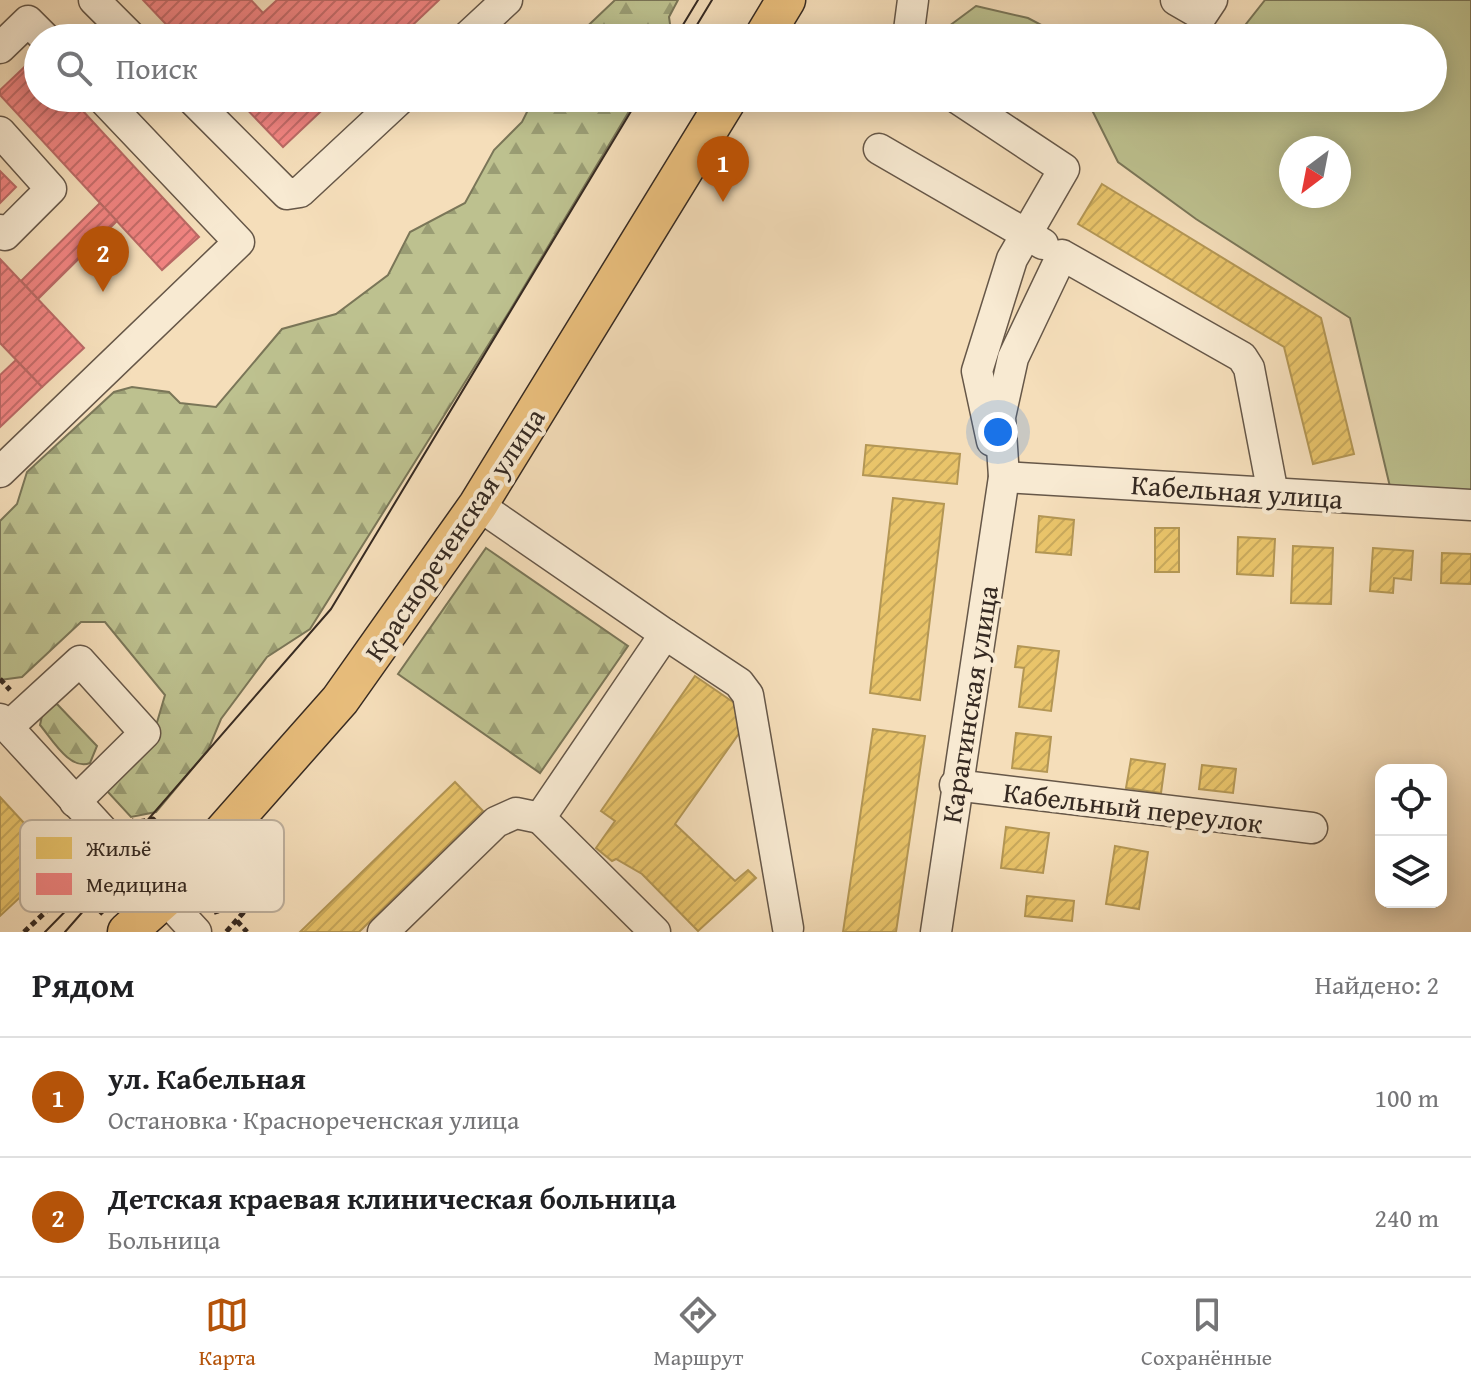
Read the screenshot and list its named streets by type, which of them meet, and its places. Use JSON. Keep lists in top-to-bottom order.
{
  "streets": {
    "main road": ["Краснореченская улица"],
    "street": ["Кабельная улица", "Карагинская улица", "Кабельный переулок"]
  },
  "crossings": [
    ["Кабельная улица", "Карагинская улица"],
    ["Карагинская улица", "Кабельный переулок"]
  ],
  "legend": ["Жильё", "Медицина"],
  "north": "bottom left",
  "page": {
    "search": "Поиск",
    "pins": ["1", "2"],
    "heading": ["Рядом", "Найдено: 2"],
    "list": [
      {
        "mark": "1",
        "name": "ул. Кабельная",
        "note": "Остановка · Краснореченская улица",
        "value": "100 m"
      },
      {
        "mark": "2",
        "name": "Детская краевая клиническая больница",
        "note": "Больница",
        "value": "240 m"
      }
    ],
    "nav": ["Карта", "Маршрут", "Сохранённые"]
  }
}
